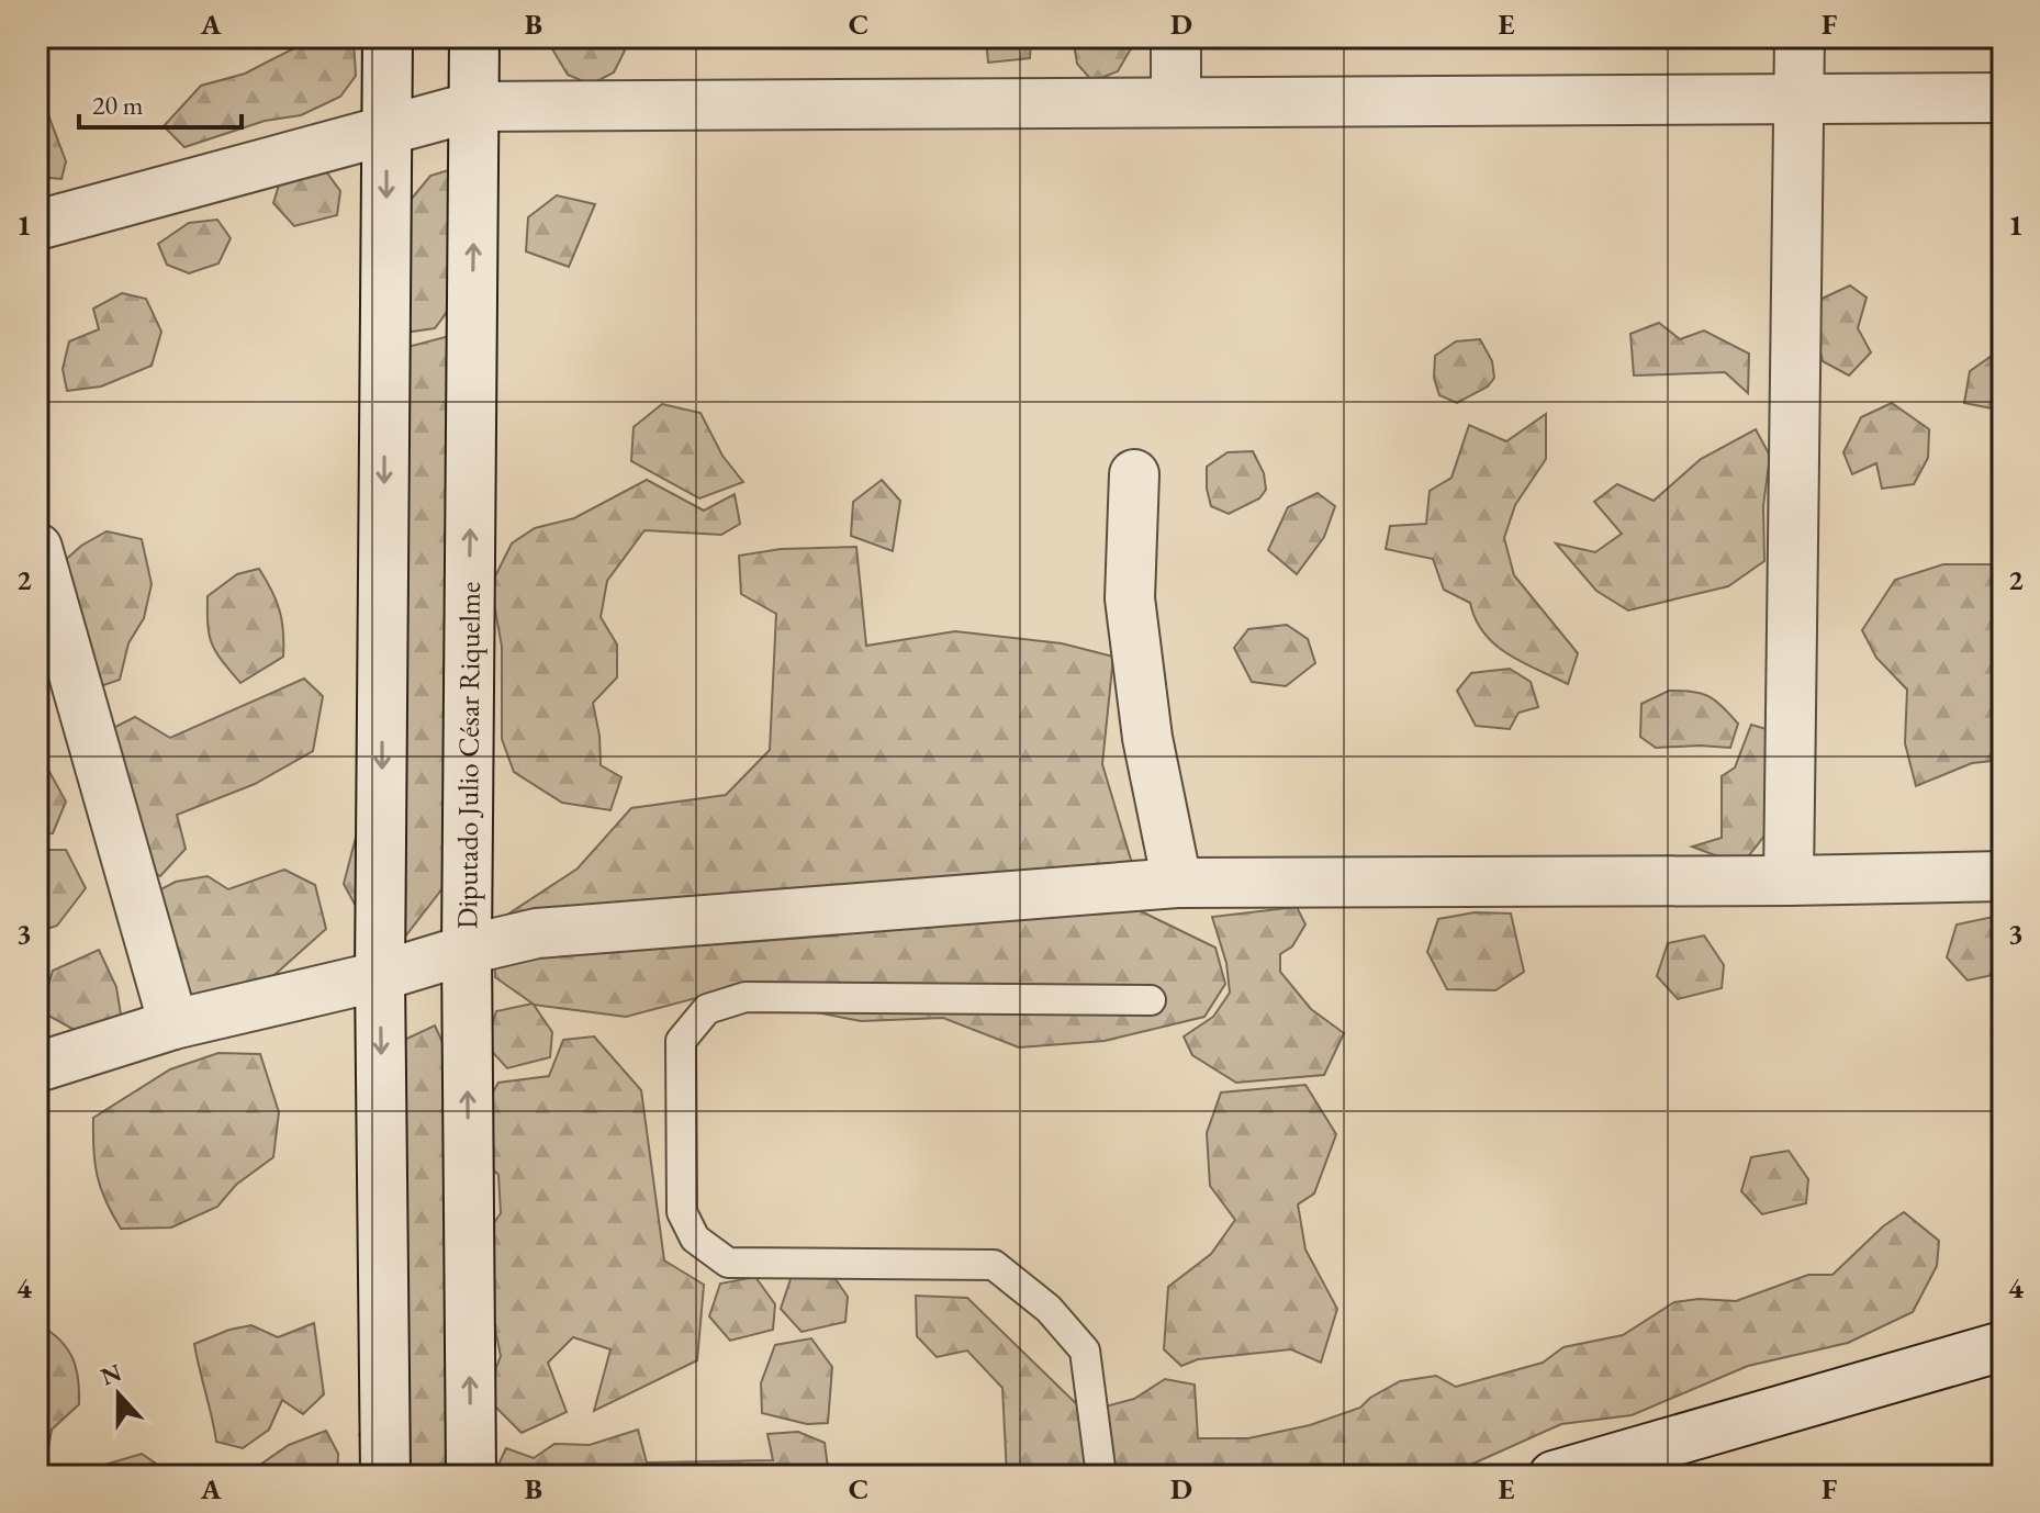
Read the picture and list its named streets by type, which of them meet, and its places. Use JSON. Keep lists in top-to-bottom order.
{
  "streets": {
    "street": ["Diputado Julio César Riquelme"]
  },
  "scale_bar": "20 m",
  "north": "top",
  "grid": {
    "columns": [
      "A",
      "B",
      "C",
      "D",
      "E",
      "F"
    ],
    "rows": [
      "1",
      "2",
      "3",
      "4"
    ]
  }
}
